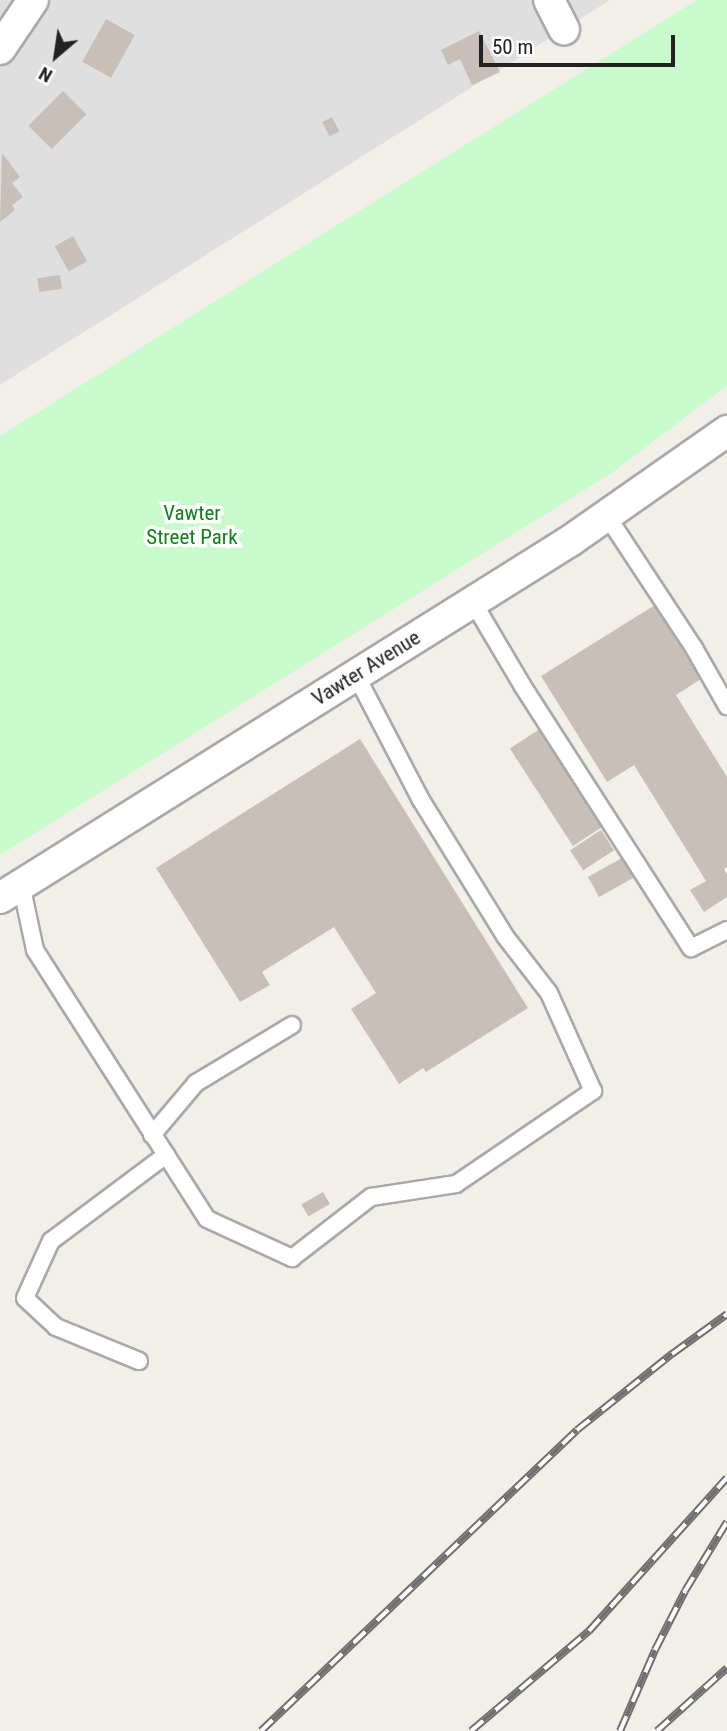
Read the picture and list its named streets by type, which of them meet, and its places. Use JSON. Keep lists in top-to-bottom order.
{
  "streets": {
    "street": ["Vawter Avenue"]
  },
  "parks": ["Vawter Street Park"],
  "scale_bar": "50 m",
  "north": "bottom left"
}
